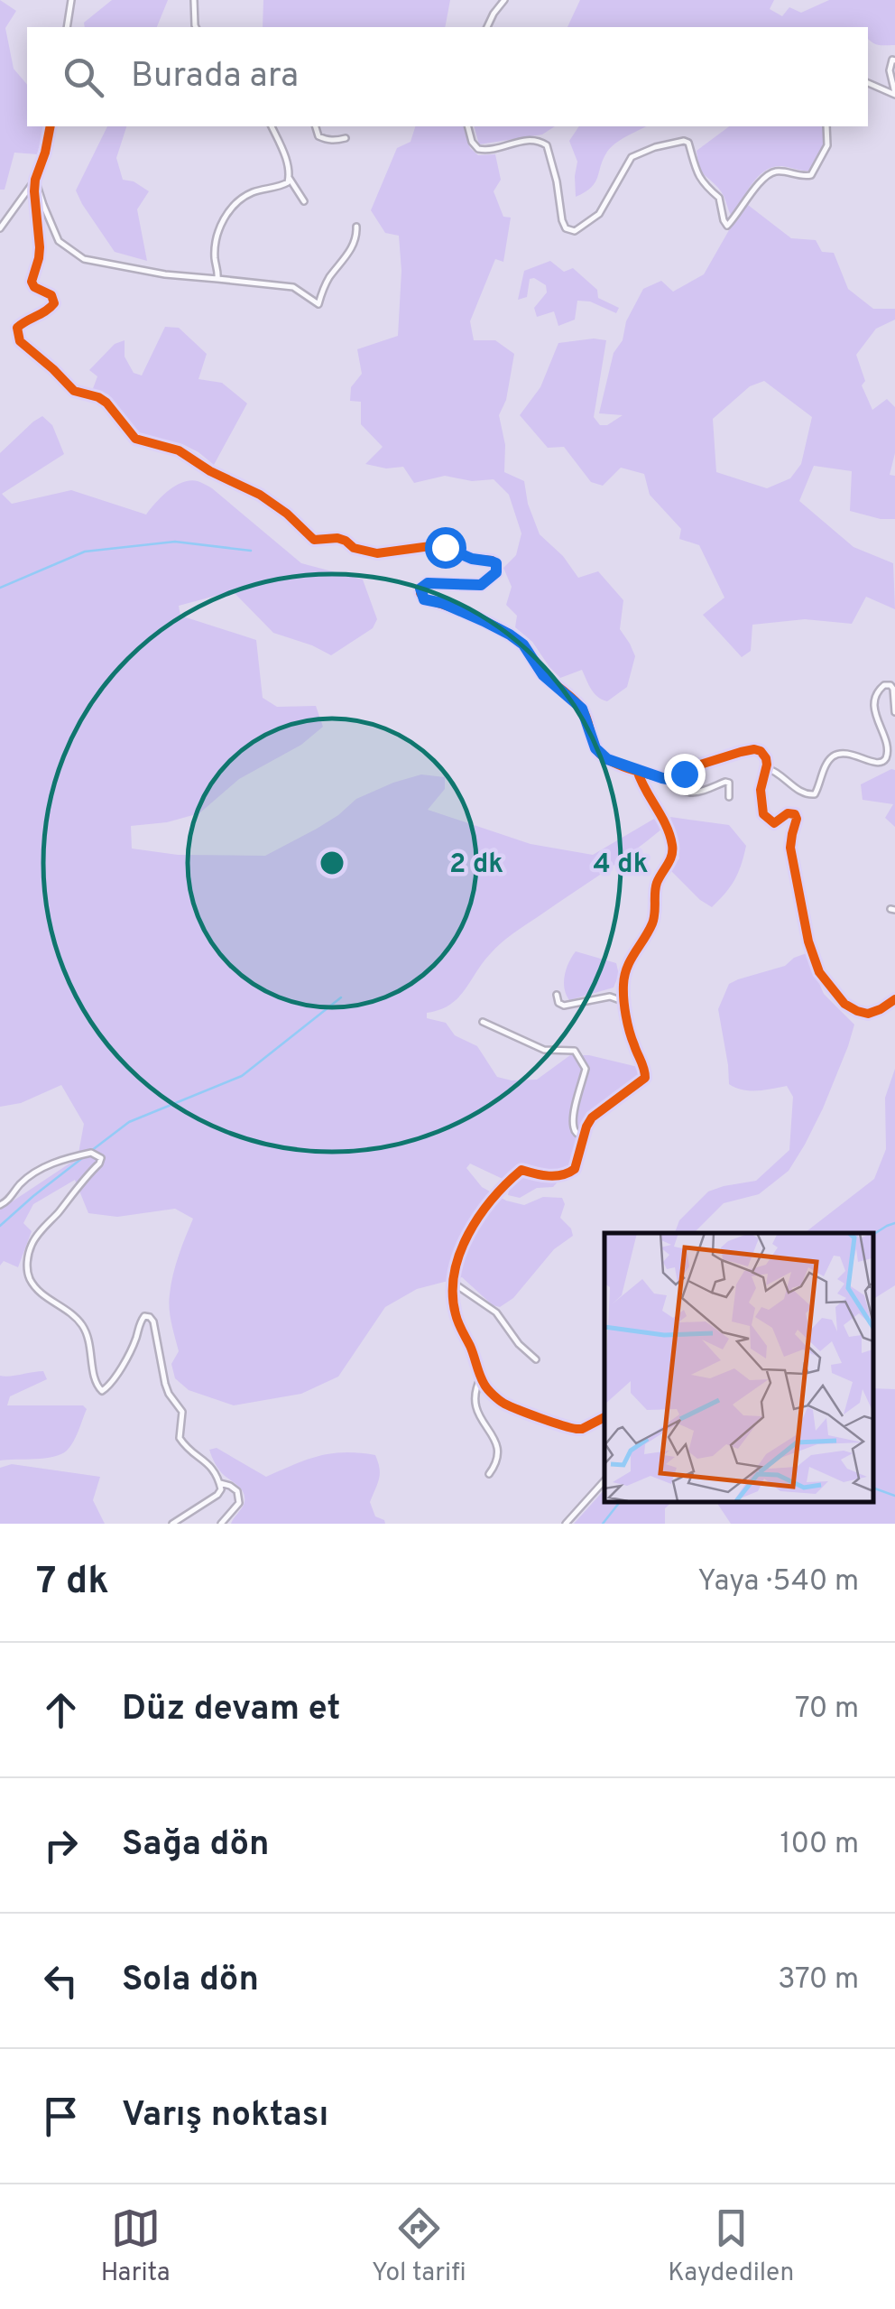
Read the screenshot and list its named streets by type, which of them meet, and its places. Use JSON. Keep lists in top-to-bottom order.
{
  "page": {
    "search": "Burada ara",
    "heading": ["7 dk", "Yaya · 540 m"],
    "list": [
      ["Düz devam et", "70 m"],
      ["Sağa dön", "100 m"],
      ["Sola dön", "370 m"],
      "Varış noktası"
    ],
    "nav": ["Harita", "Yol tarifi", "Kaydedilen"]
  },
  "rings": ["2 dk", "4 dk"]
}
